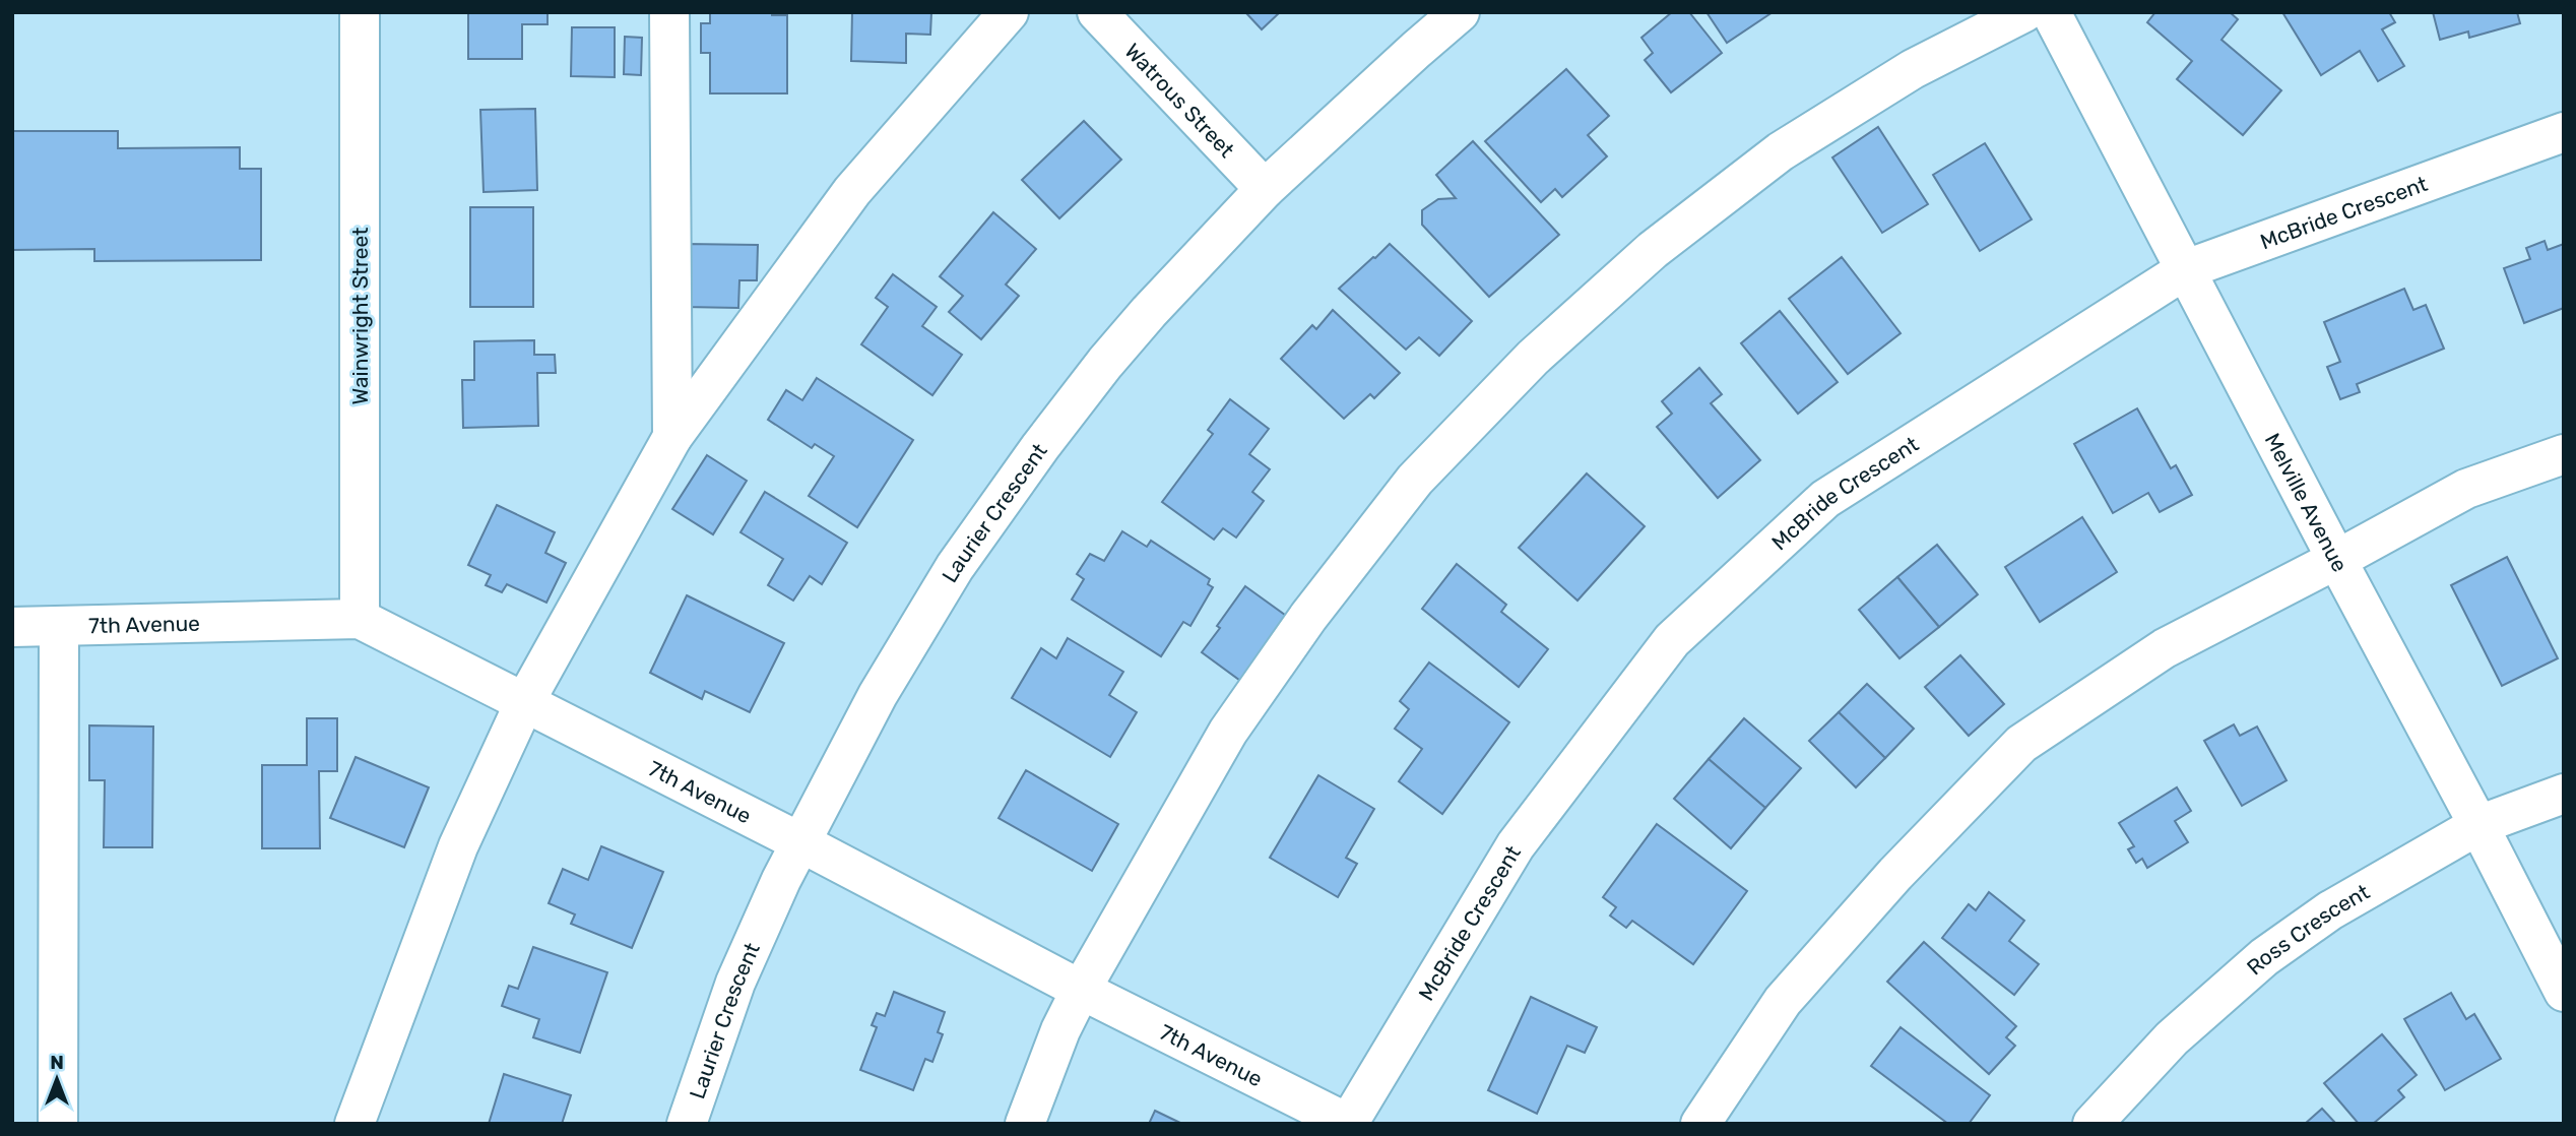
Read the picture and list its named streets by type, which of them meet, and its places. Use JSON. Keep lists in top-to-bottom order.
{
  "streets": {
    "street": [
      "Watrous Street",
      "McBride Crescent",
      "Wainwright Street",
      "Melville Avenue",
      "Laurier Crescent",
      "7th Avenue",
      "Ross Crescent"
    ]
  },
  "crossings": [
    ["Watrous Street", "Laurier Crescent"],
    ["McBride Crescent", "Melville Avenue"],
    ["McBride Crescent", "7th Avenue"],
    ["Wainwright Street", "7th Avenue"],
    ["Melville Avenue", "Ross Crescent"],
    ["Laurier Crescent", "7th Avenue"]
  ],
  "north": "top"
}
